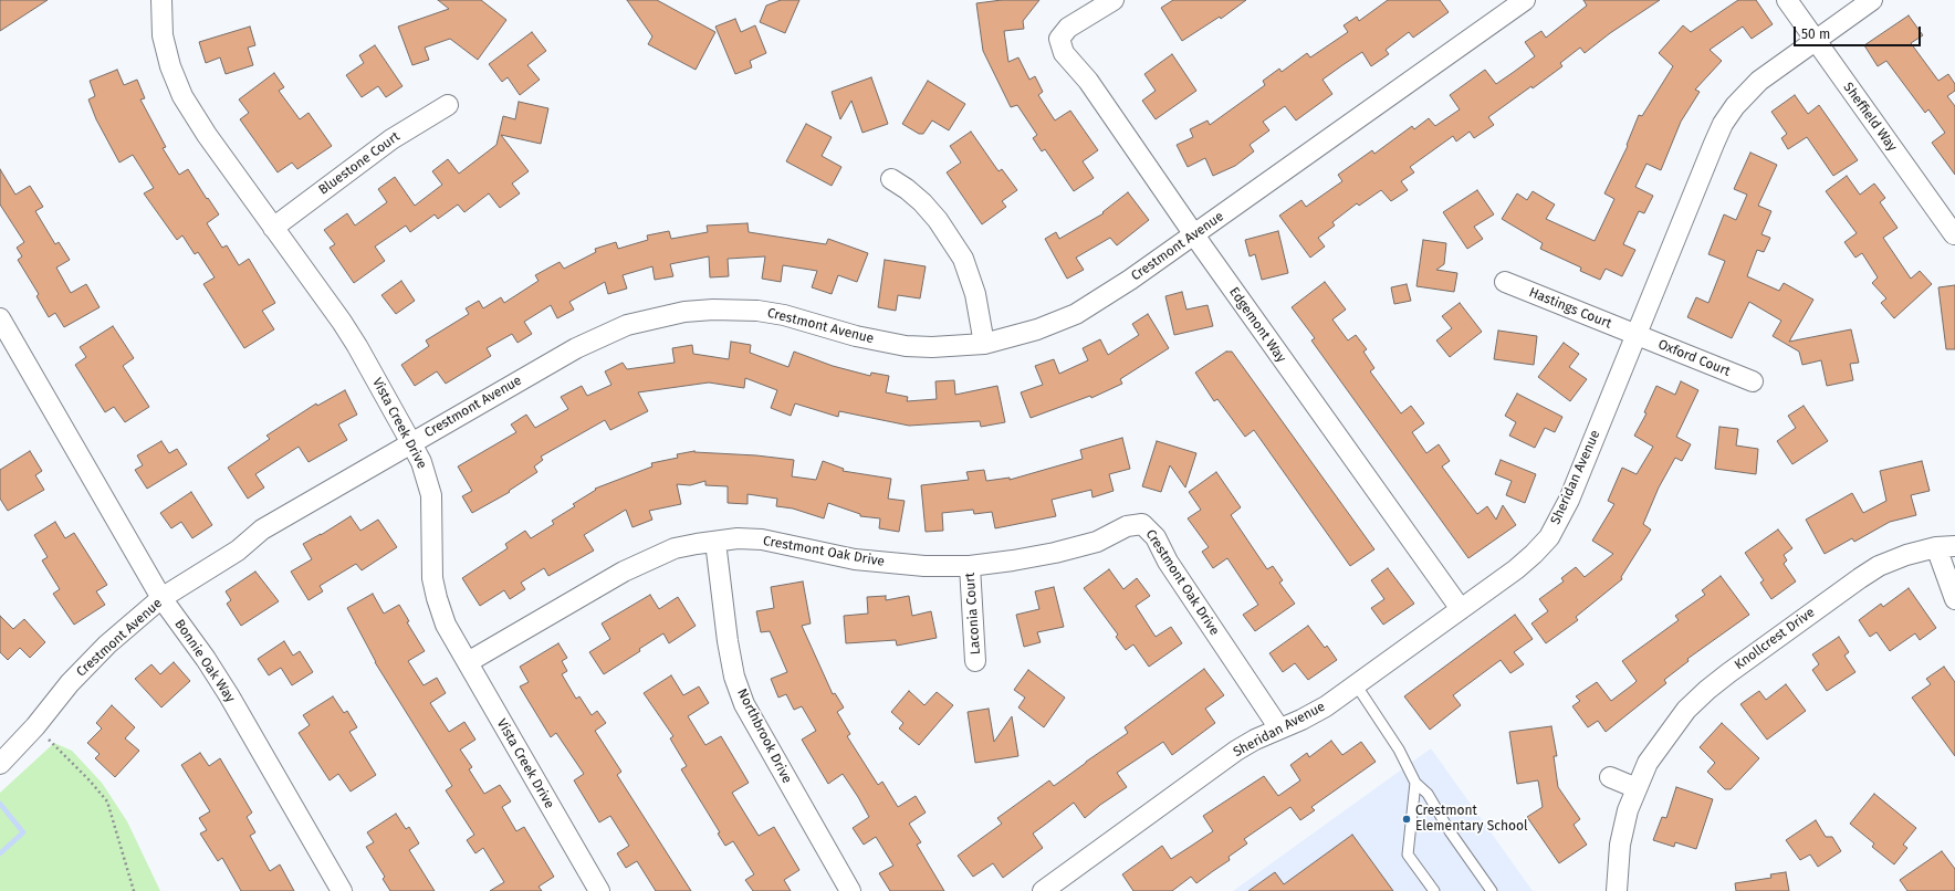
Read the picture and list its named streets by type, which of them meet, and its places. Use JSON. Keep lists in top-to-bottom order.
{
  "streets": {
    "street": [
      "Sheffield Way",
      "Bluestone Court",
      "Crestmont Avenue",
      "Hastings Court",
      "Edgemont Way",
      "Oxford Court",
      "Vista Creek Drive",
      "Sheridan Avenue",
      "Crestmont Oak Drive",
      "Laconia Court",
      "Knollcrest Drive",
      "Bonnie Oak Way",
      "Northbrook Drive"
    ]
  },
  "crossings": [
    ["Sheffield Way", "Sheridan Avenue"],
    ["Bluestone Court", "Vista Creek Drive"],
    ["Crestmont Avenue", "Edgemont Way"],
    ["Crestmont Avenue", "Vista Creek Drive"],
    ["Crestmont Avenue", "Bonnie Oak Way"],
    ["Hastings Court", "Oxford Court"],
    ["Hastings Court", "Sheridan Avenue"],
    ["Edgemont Way", "Sheridan Avenue"],
    ["Oxford Court", "Sheridan Avenue"],
    ["Vista Creek Drive", "Crestmont Oak Drive"],
    ["Sheridan Avenue", "Crestmont Oak Drive"],
    ["Crestmont Oak Drive", "Laconia Court"],
    ["Crestmont Oak Drive", "Northbrook Drive"]
  ],
  "places": ["Crestmont Elementary School"],
  "scale_bar": "50 m"
}
